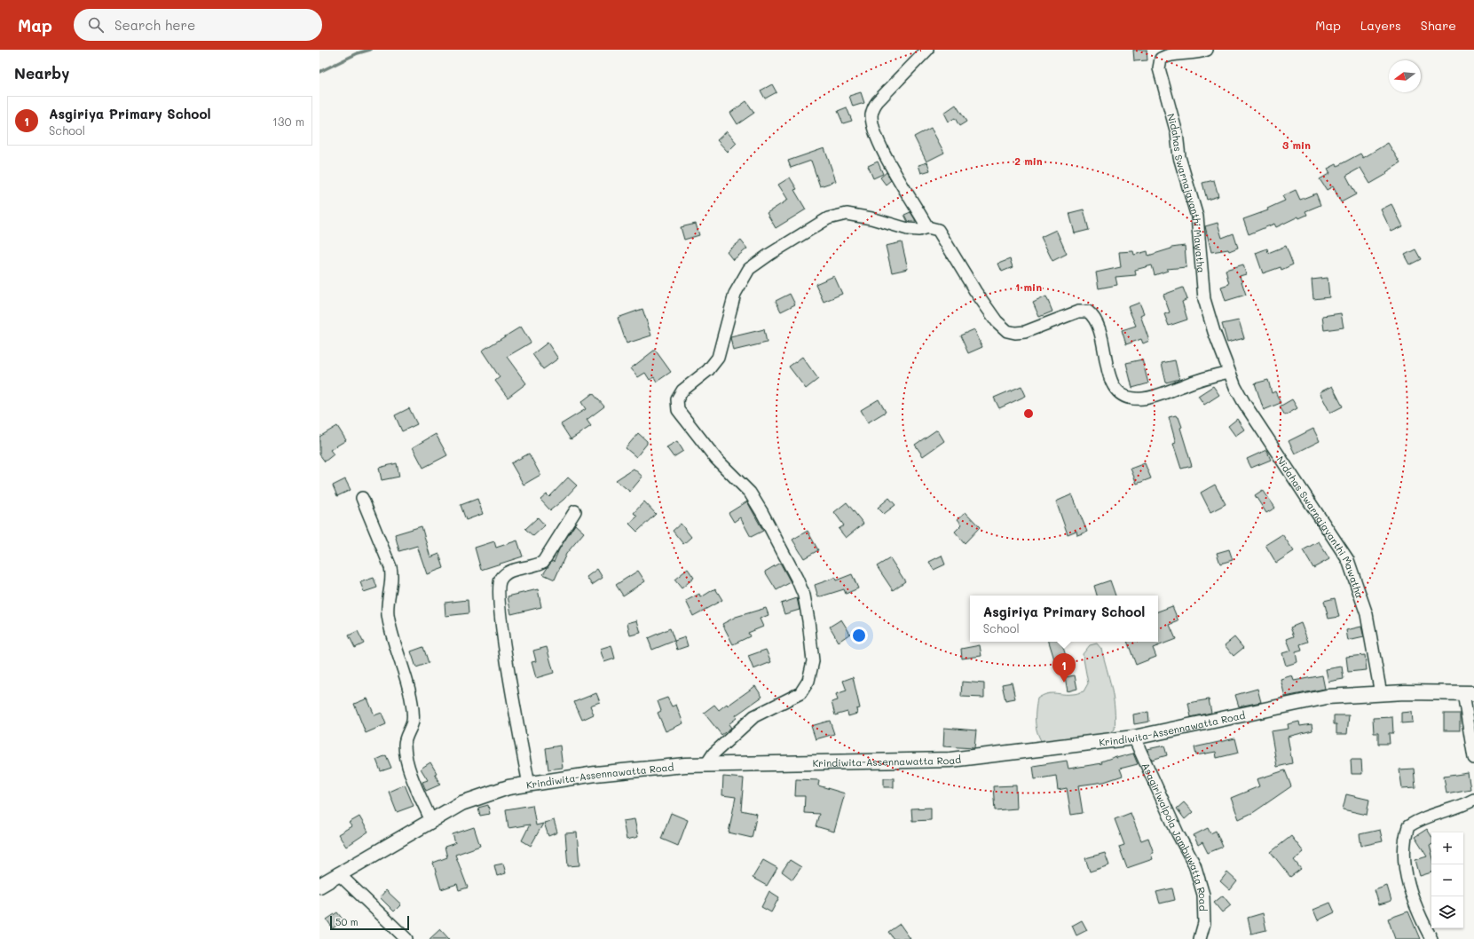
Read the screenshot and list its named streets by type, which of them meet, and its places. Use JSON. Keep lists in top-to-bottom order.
{
  "streets": {
    "main road": ["Krindiwita-Assennawatta Road"],
    "street": ["Nidahas Swarnajayanthi Mawatha", "Asagiriwalpola Jambuwatta Road"]
  },
  "crossings": [
    ["Nidahas Swarnajayanthi Mawatha", "Krindiwita-Assennawatta Road"],
    ["Krindiwita-Assennawatta Road", "Asagiriwalpola Jambuwatta Road"]
  ],
  "scale_bar": "50 m",
  "north": "left",
  "page": {
    "header": "Map",
    "search": "Search here",
    "nav": ["Map", "Layers", "Share"],
    "heading": "Nearby",
    "list": [
      {
        "mark": "1",
        "name": "Asgiriya Primary School",
        "note": "School",
        "value": "130 m"
      }
    ],
    "popup": ["Asgiriya Primary School", "School"],
    "pins": "1",
    "map_buttons": ["+", "−"],
    "scale": "50 m"
  },
  "rings": ["3 min", "2 min", "1 min"]
}
